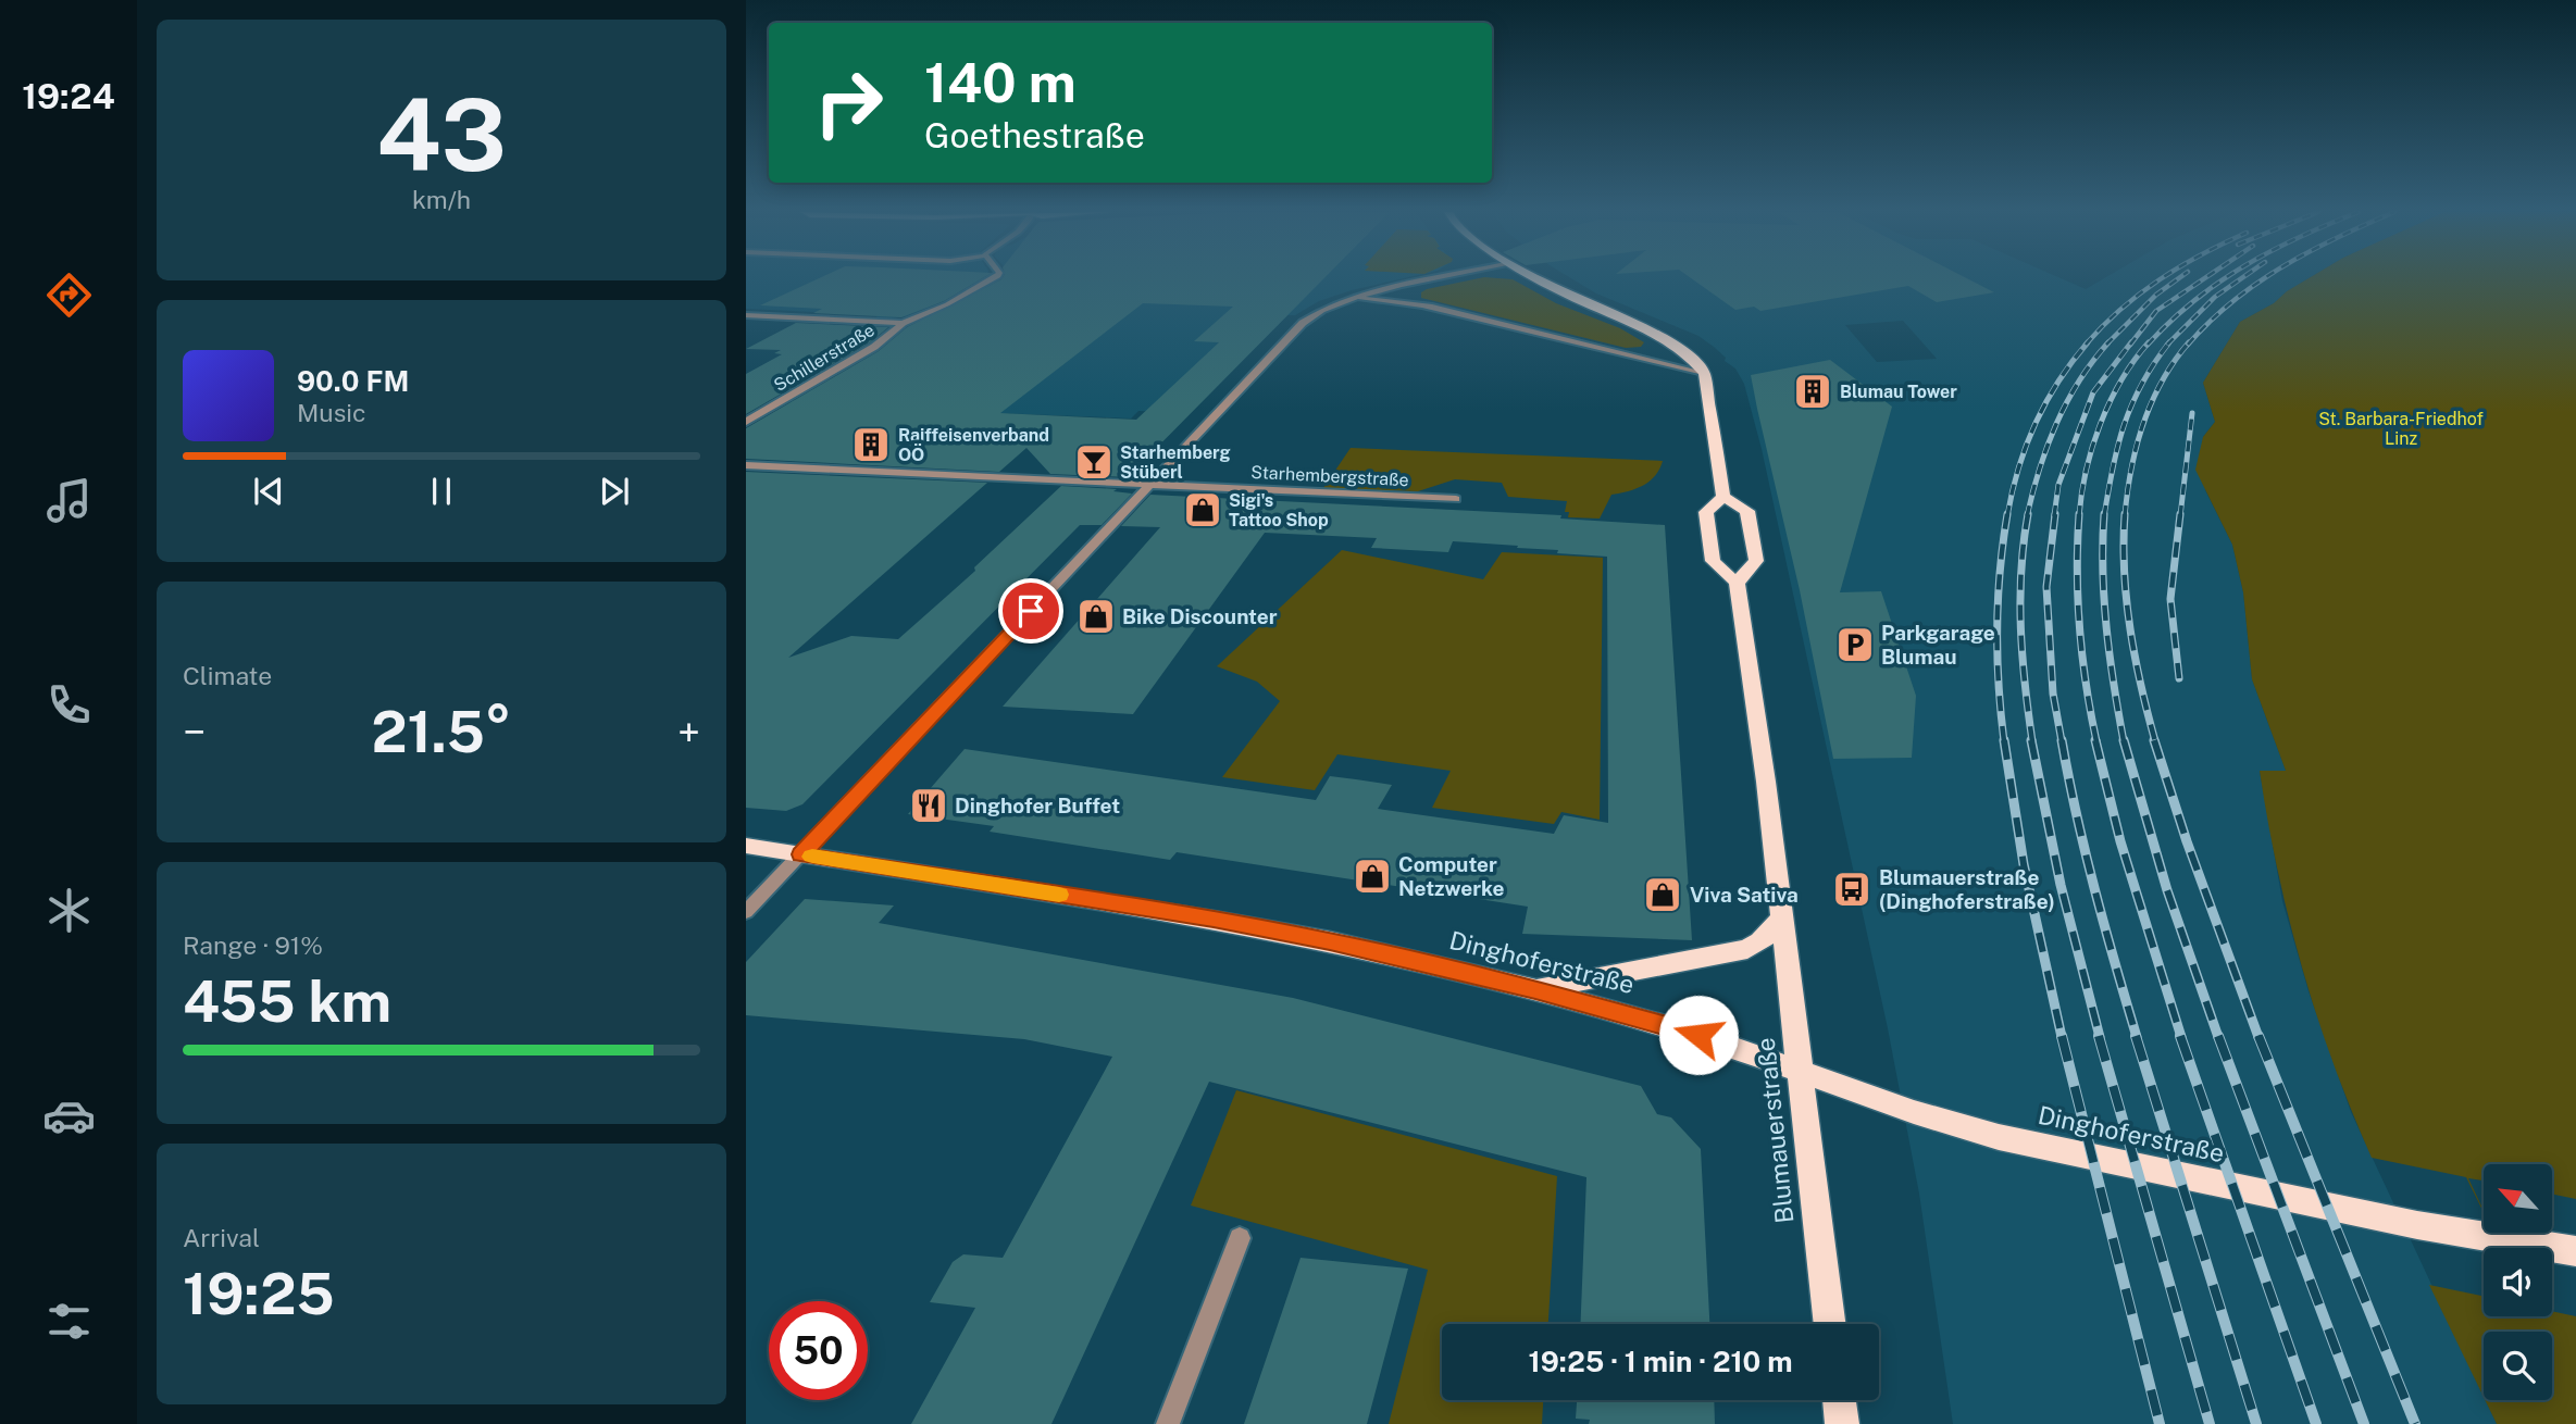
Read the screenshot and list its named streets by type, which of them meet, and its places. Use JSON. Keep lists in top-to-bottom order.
{
  "streets": {
    "main road": ["Dinghoferstraße", "Blumauerstraße"],
    "street": ["Schillerstraße", "Starhembergstraße"]
  },
  "crossings": [
    ["Dinghoferstraße", "Blumauerstraße"]
  ],
  "parks": ["St. Barbara-Friedhof Linz"],
  "places": {
    "building": ["Blumau Tower", "Raiffeisenverband OÖ"],
    "bar": ["Starhemberg Stüberl"],
    "shop": [
      "Sigi's Tattoo Shop",
      "Bike Discounter",
      "Computer Netzwerke",
      "Viva Sativa"
    ],
    "parking": ["Parkgarage Blumau"],
    "restaurant": ["Dinghofer Buffet"],
    "bus stop": ["Blumauerstraße (Dinghoferstraße)"]
  },
  "north": "top left",
  "page": {
    "tabs": "19:24",
    "tile": [
      ["43", "km/h"],
      "Climate",
      ["Range · 91%", "455 km"],
      ["Arrival", "19:25"]
    ],
    "turn": ["140 m", "Goethestraße"],
    "song": ["90.0 FM", "Music"],
    "heat": ["−", "21.5°", "+"],
    "limit": "50",
    "trip": "19:25 · 1 min · 210 m"
  }
}
